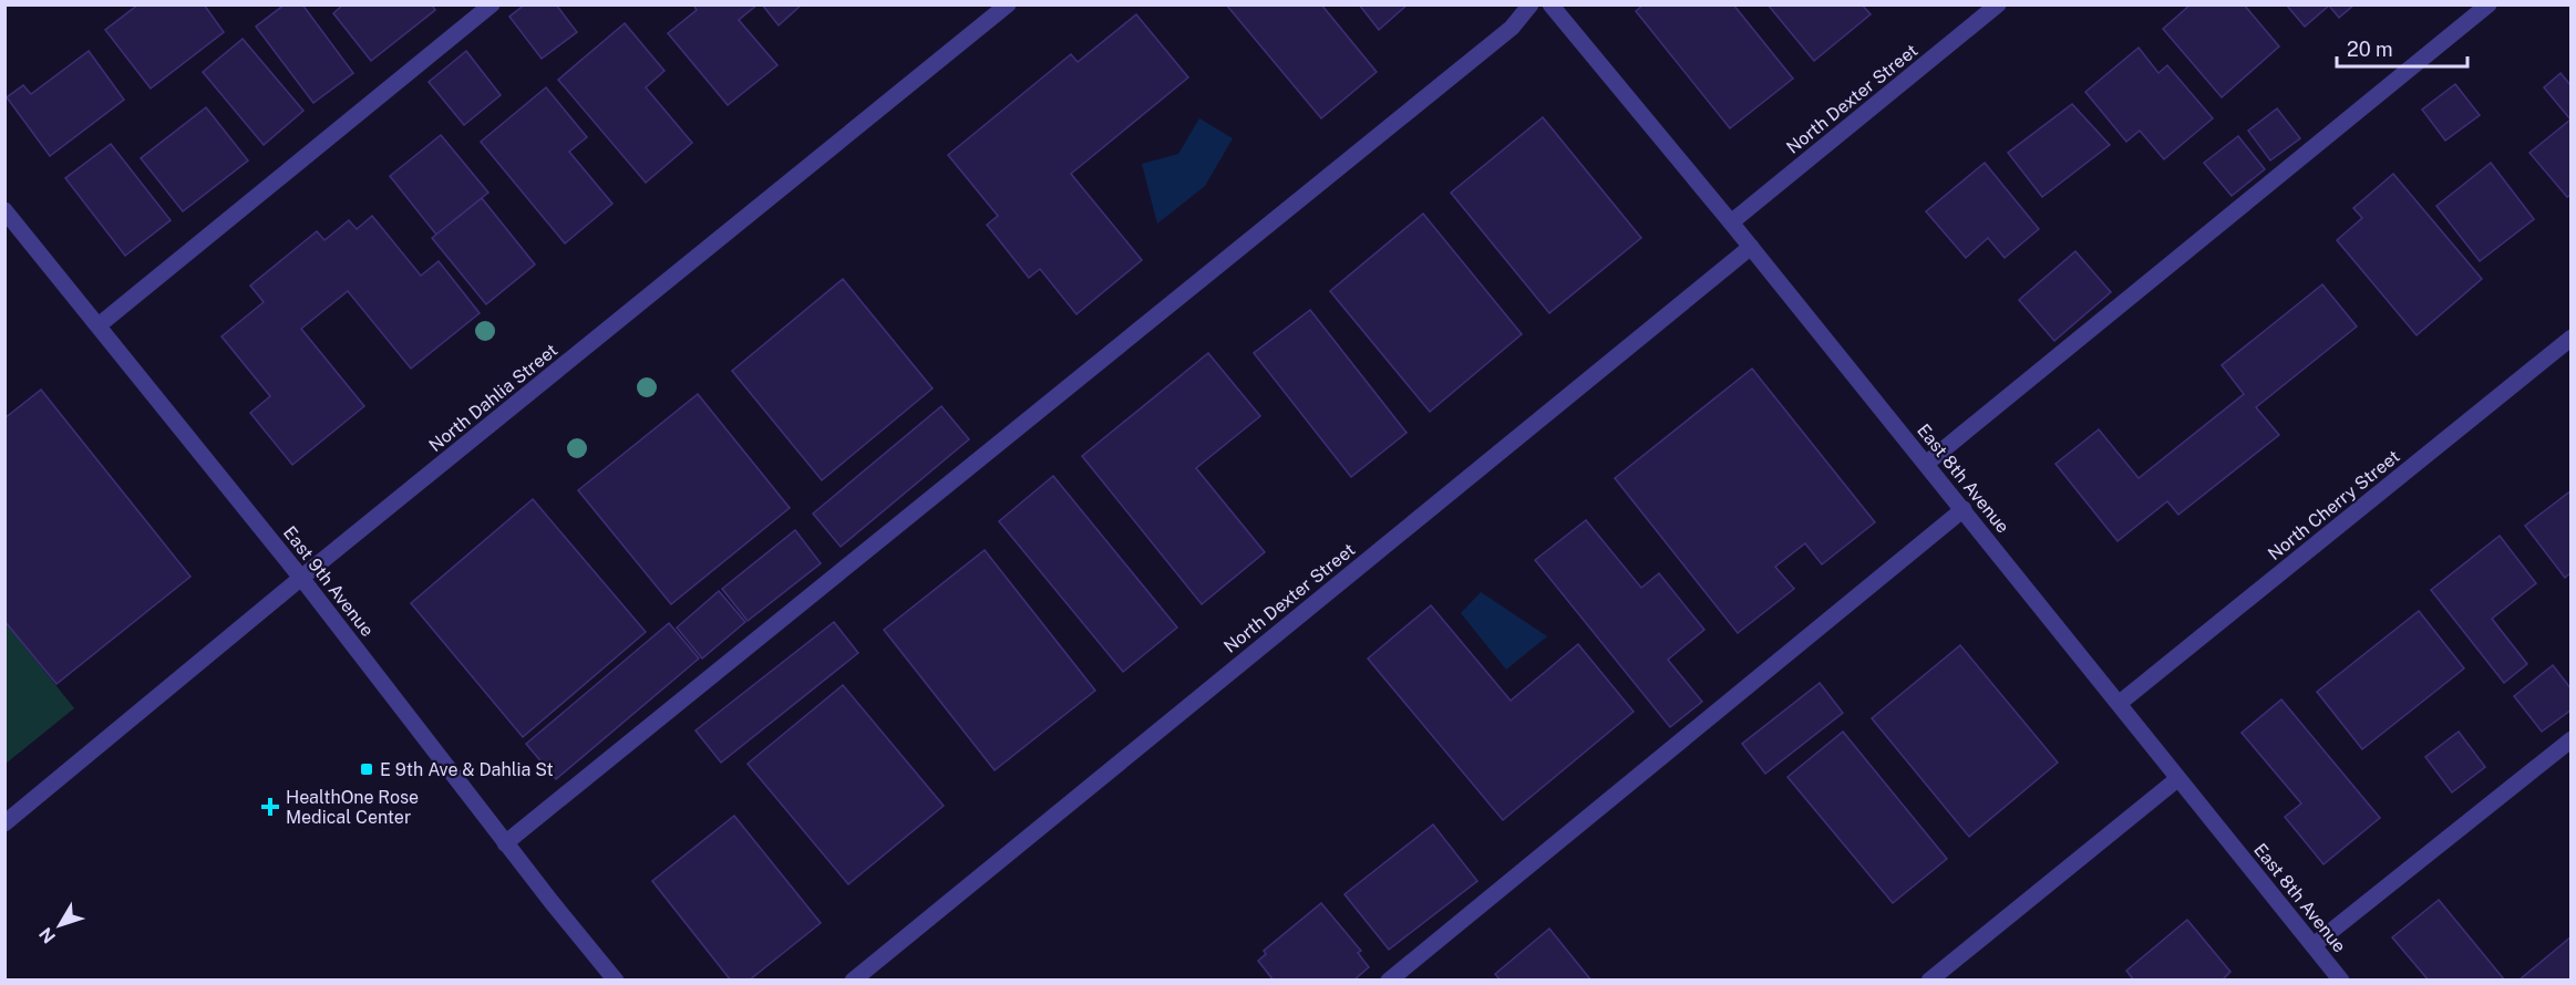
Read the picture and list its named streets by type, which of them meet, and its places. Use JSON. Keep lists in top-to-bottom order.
{
  "streets": {
    "street": [
      "North Dexter Street",
      "North Dahlia Street",
      "East 8th Avenue",
      "North Cherry Street",
      "East 9th Avenue"
    ]
  },
  "crossings": [
    ["North Dexter Street", "East 8th Avenue"],
    ["North Dahlia Street", "East 9th Avenue"],
    ["East 8th Avenue", "North Cherry Street"]
  ],
  "places": {
    "transit": ["E 9th Ave & Dahlia St"],
    "health": ["HealthOne Rose Medical Center"]
  },
  "scale_bar": "20 m",
  "north": "bottom left"
}
